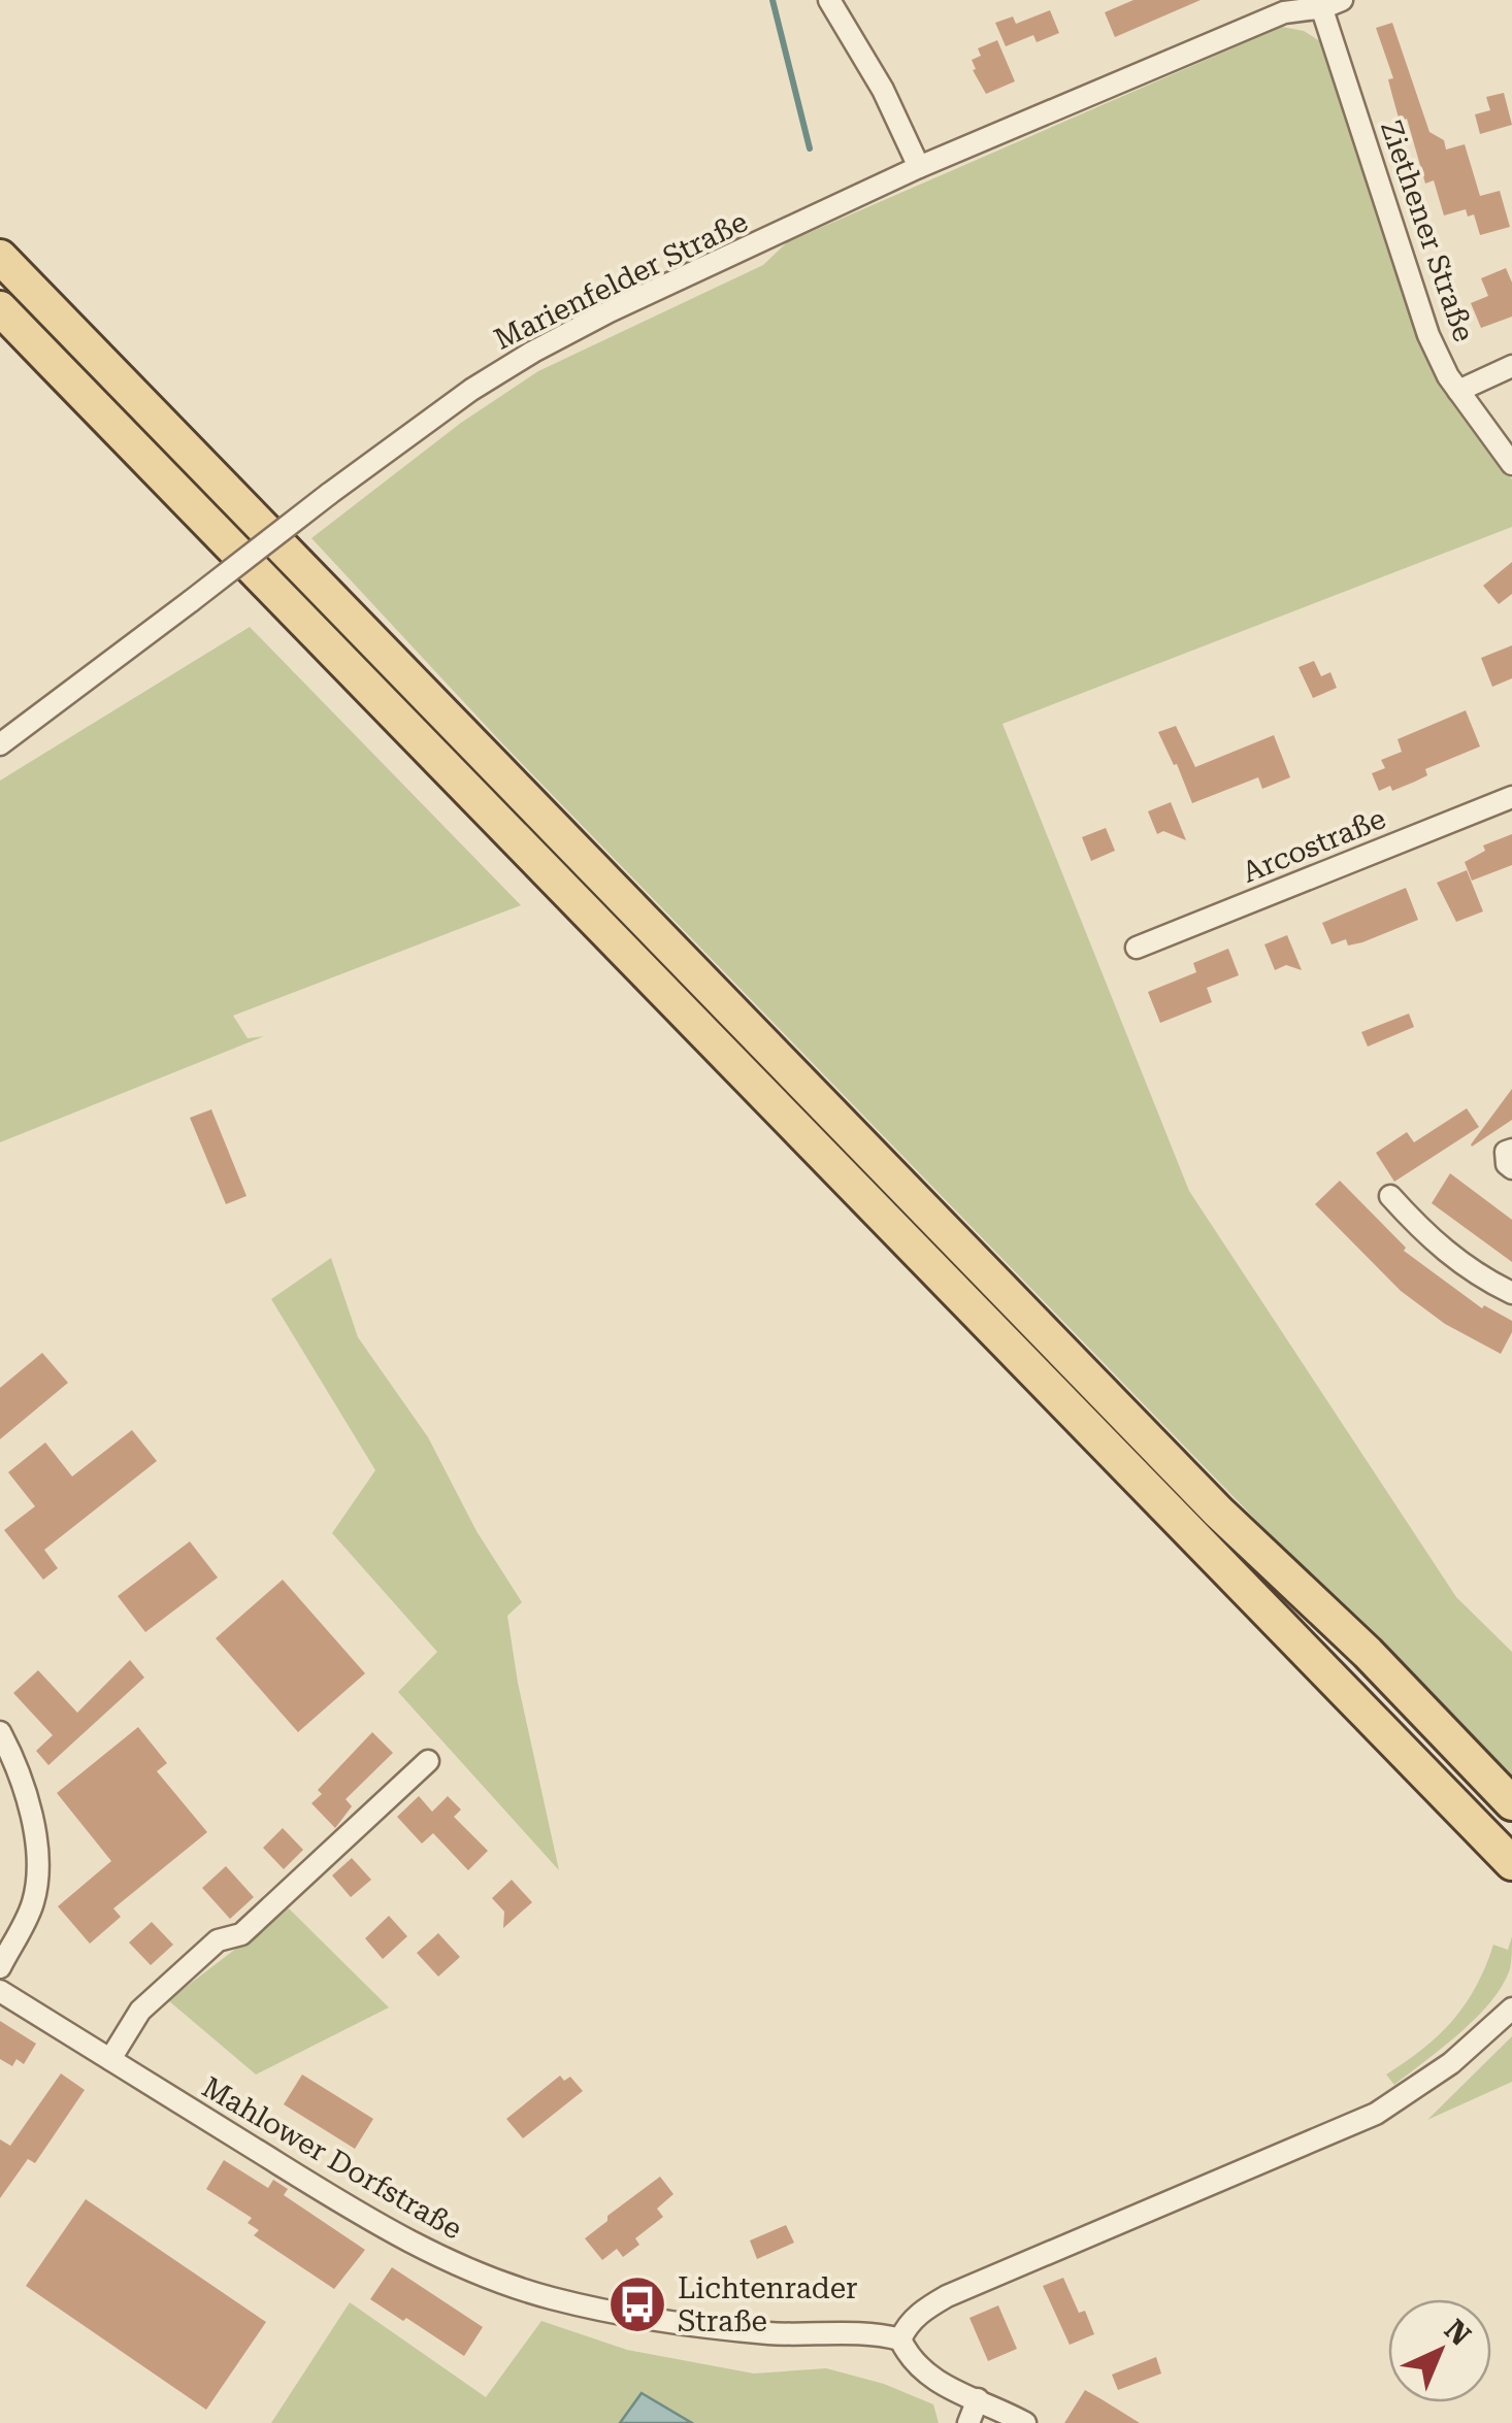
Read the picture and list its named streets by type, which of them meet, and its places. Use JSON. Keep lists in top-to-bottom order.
{
  "streets": {
    "street": [
      "Ziethener Straße",
      "Marienfelder Straße",
      "Arcostraße",
      "Mahlower Dorfstraße"
    ]
  },
  "crossings": [
    ["Ziethener Straße", "Marienfelder Straße"]
  ],
  "places": {
    "bus stop": ["Lichtenrader Straße"]
  },
  "north": "top right"
}
